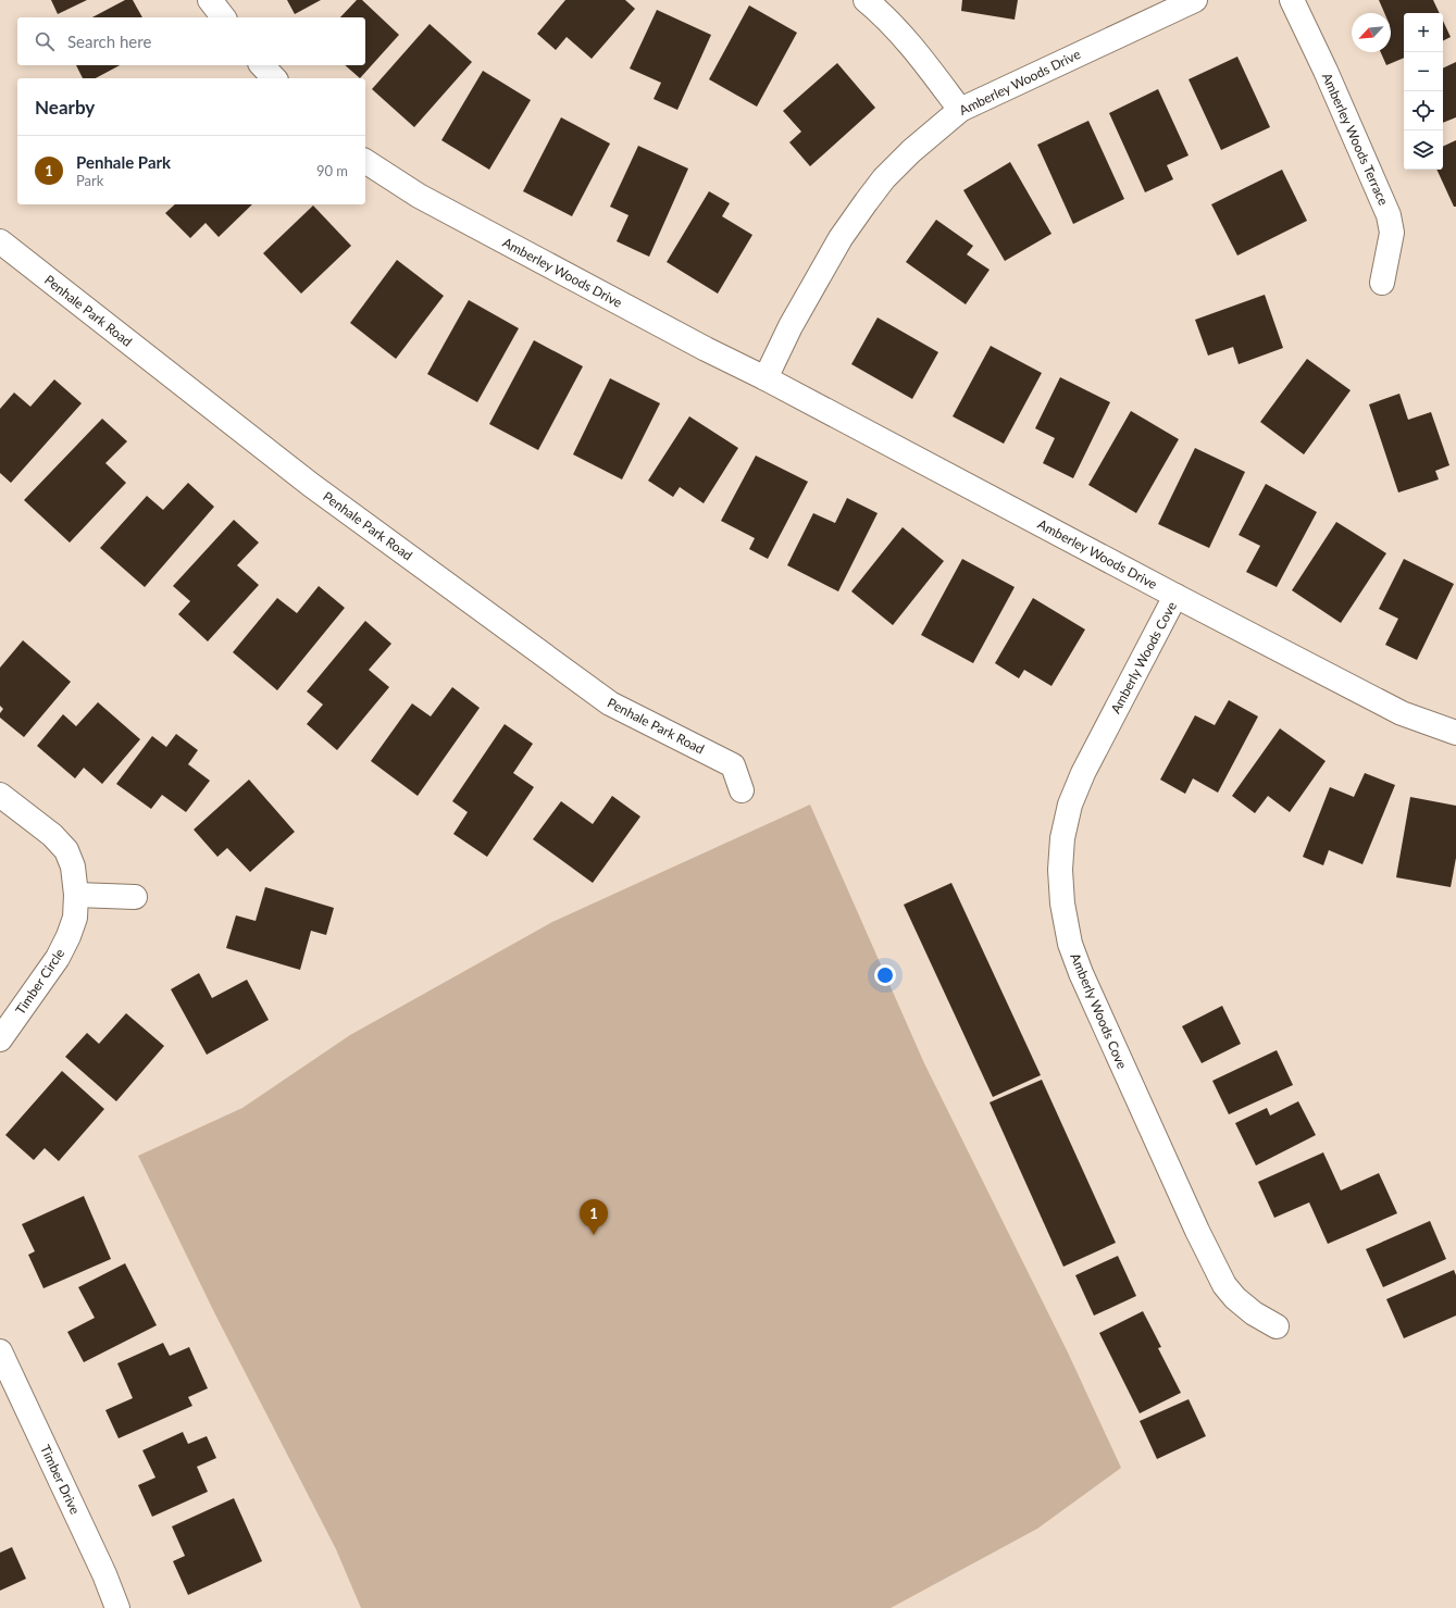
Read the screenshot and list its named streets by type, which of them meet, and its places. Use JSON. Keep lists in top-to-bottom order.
{
  "streets": {
    "street": [
      "Amberley Woods Drive",
      "Amberley Woods Terrace",
      "Penhale Park Road",
      "Amberly Woods Cove",
      "Timber Circle",
      "Timber Drive"
    ]
  },
  "crossings": [
    ["Amberley Woods Drive", "Amberly Woods Cove"]
  ],
  "north": "bottom left",
  "page": {
    "map_buttons": ["+", "−"],
    "search": "Search here",
    "heading": "Nearby",
    "list": [
      {
        "mark": "1",
        "name": "Penhale Park",
        "note": "Park",
        "value": "90 m"
      }
    ],
    "pins": "1"
  }
}
